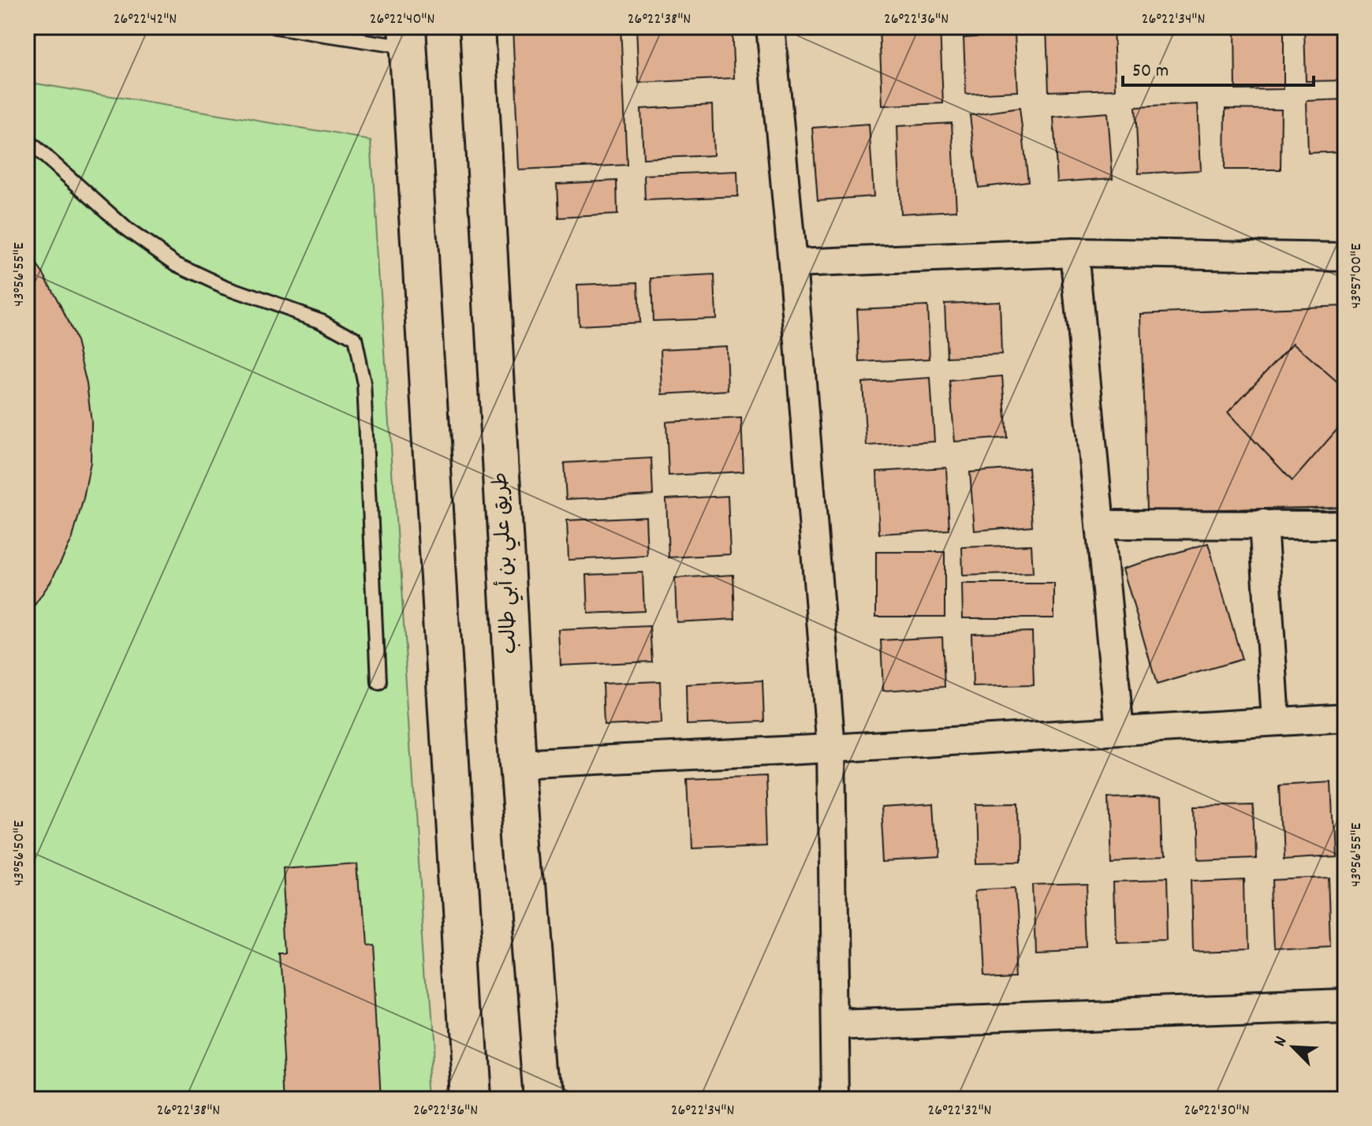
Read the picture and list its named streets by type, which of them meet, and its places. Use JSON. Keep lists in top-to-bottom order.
{
  "streets": {
    "main road": ["طريق علي بن أبي طالب"]
  },
  "scale_bar": "50 m",
  "north": "top left",
  "coordinates": [
    "26°22'42\"N",
    "26°22'40\"N",
    "26°22'38\"N",
    "26°22'36\"N",
    "26°22'34\"N",
    "43°56'55\"E",
    "43°57'00\"E",
    "43°56'50\"E",
    "26°22'32\"N",
    "26°22'30\"N"
  ]
}
